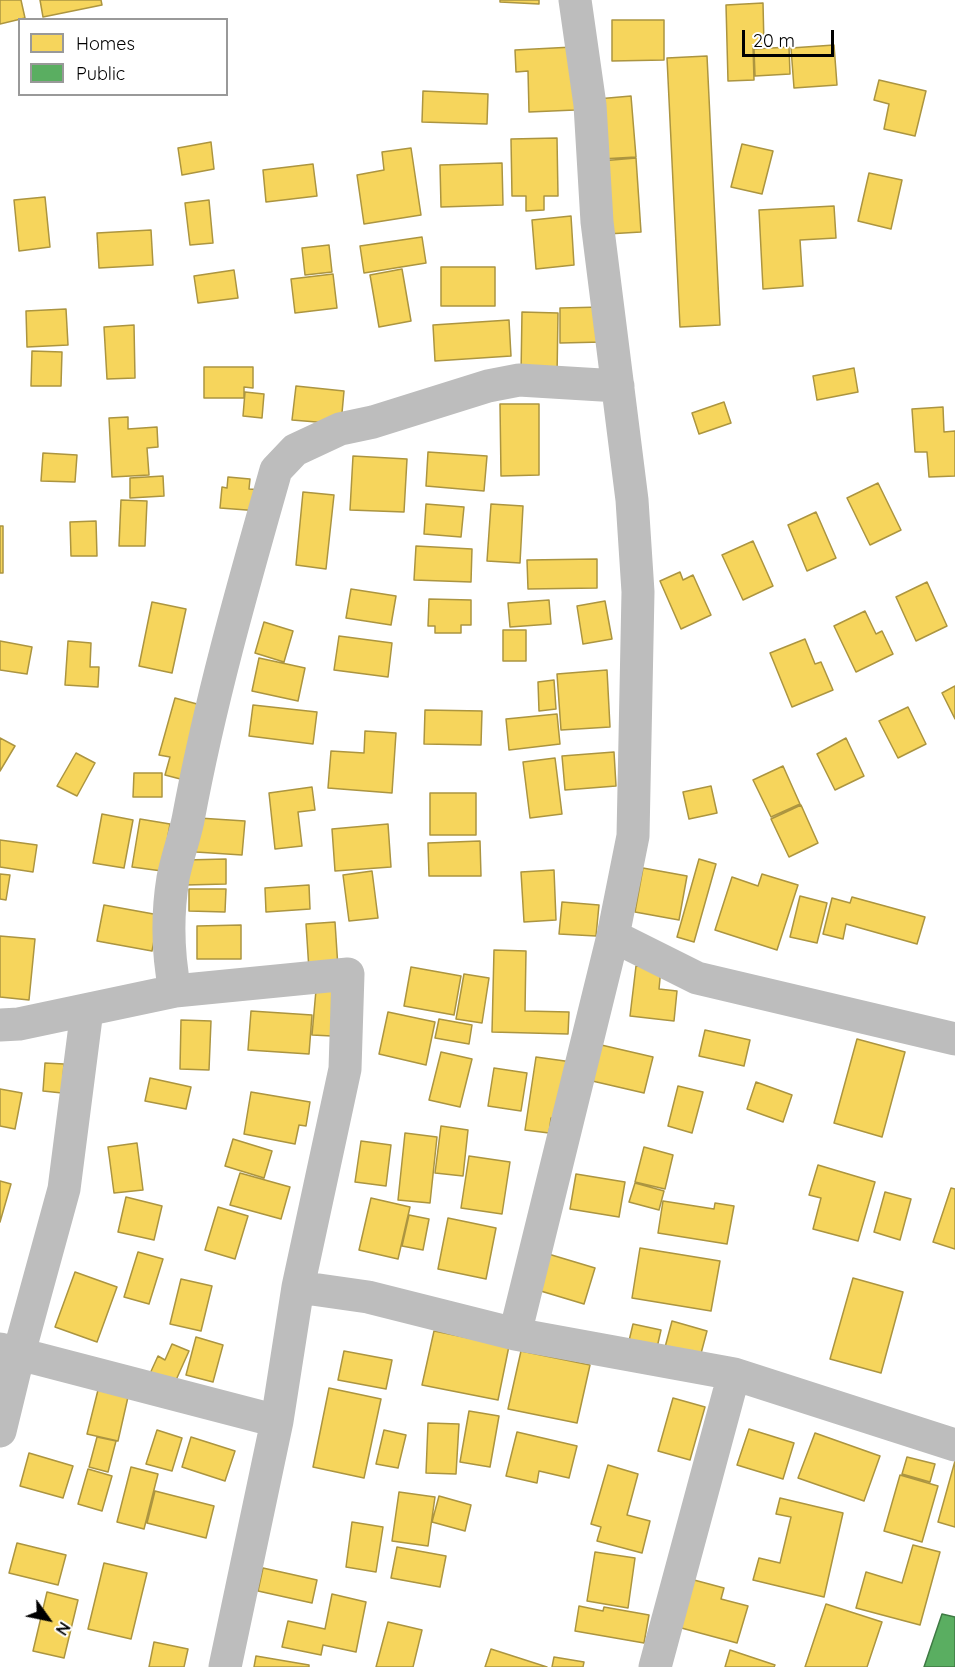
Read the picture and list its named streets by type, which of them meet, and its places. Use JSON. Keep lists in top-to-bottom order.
{
  "legend": ["Homes", "Public"],
  "scale_bar": "20 m",
  "north": "bottom right"
}
